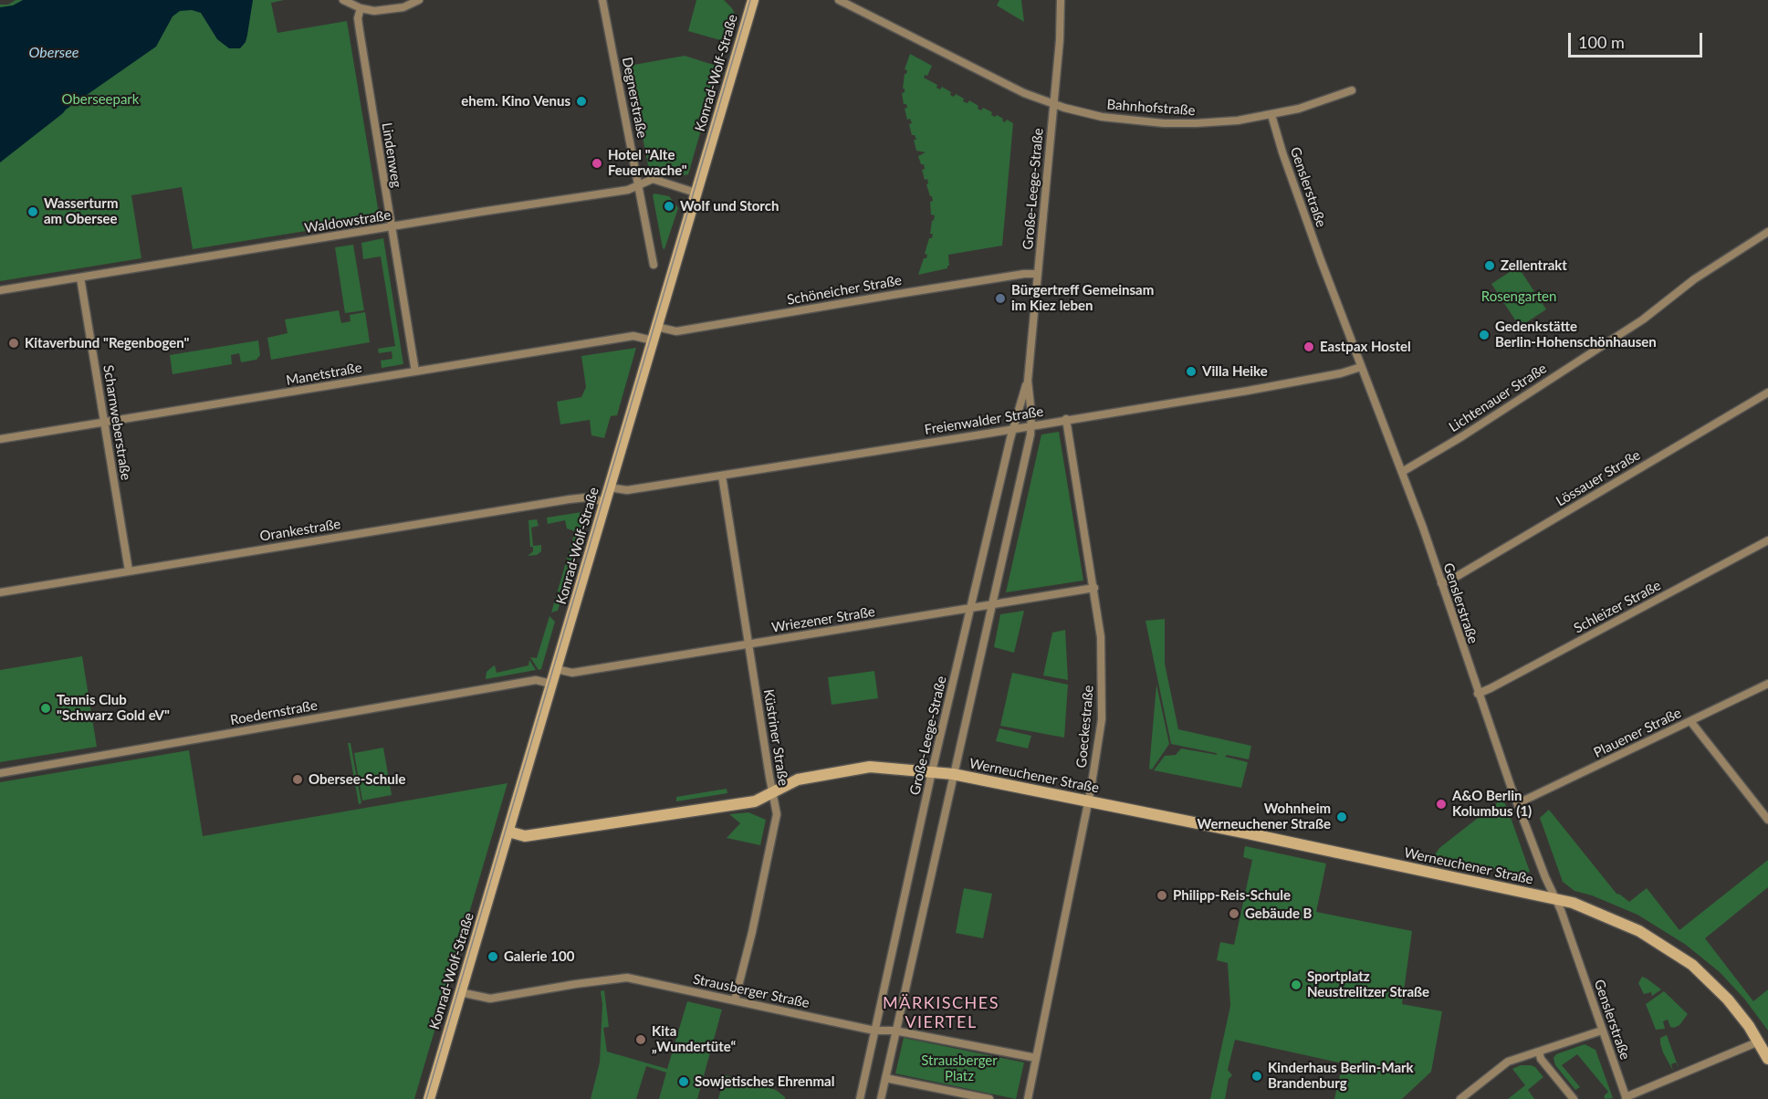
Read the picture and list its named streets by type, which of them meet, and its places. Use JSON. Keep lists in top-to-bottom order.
{
  "streets": {
    "street": [
      "Konrad-Wolf-Straße",
      "Degnerstraße",
      "Bahnhofstraße",
      "Lindenweg",
      "Genslerstraße",
      "Große-Leege-Straße",
      "Waldowstraße",
      "Schöneicher Straße",
      "Manetstraße",
      "Lichtenauer Straße",
      "Freienwalder Straße",
      "Scharnweberstraße",
      "Lössauer Straße",
      "Orankestraße",
      "Schleizer Straße",
      "Wriezener Straße",
      "Roedernstraße",
      "Goeckestraße",
      "Plauener Straße",
      "Küstriner Straße",
      "Werneuchener Straße",
      "Strausberger Straße"
    ]
  },
  "crossings": [
    ["Konrad-Wolf-Straße", "Waldowstraße"],
    ["Konrad-Wolf-Straße", "Schöneicher Straße"],
    ["Konrad-Wolf-Straße", "Manetstraße"],
    ["Konrad-Wolf-Straße", "Freienwalder Straße"],
    ["Konrad-Wolf-Straße", "Orankestraße"],
    ["Konrad-Wolf-Straße", "Wriezener Straße"],
    ["Konrad-Wolf-Straße", "Roedernstraße"],
    ["Konrad-Wolf-Straße", "Werneuchener Straße"],
    ["Konrad-Wolf-Straße", "Strausberger Straße"],
    ["Degnerstraße", "Waldowstraße"],
    ["Bahnhofstraße", "Genslerstraße"],
    ["Bahnhofstraße", "Große-Leege-Straße"],
    ["Lindenweg", "Waldowstraße"],
    ["Lindenweg", "Manetstraße"],
    ["Genslerstraße", "Lichtenauer Straße"],
    ["Genslerstraße", "Freienwalder Straße"],
    ["Genslerstraße", "Lössauer Straße"],
    ["Genslerstraße", "Schleizer Straße"],
    ["Genslerstraße", "Plauener Straße"],
    ["Genslerstraße", "Werneuchener Straße"],
    ["Große-Leege-Straße", "Schöneicher Straße"],
    ["Große-Leege-Straße", "Freienwalder Straße"],
    ["Große-Leege-Straße", "Wriezener Straße"],
    ["Große-Leege-Straße", "Werneuchener Straße"],
    ["Große-Leege-Straße", "Strausberger Straße"],
    ["Waldowstraße", "Scharnweberstraße"],
    ["Manetstraße", "Scharnweberstraße"],
    ["Freienwalder Straße", "Goeckestraße"],
    ["Freienwalder Straße", "Küstriner Straße"],
    ["Scharnweberstraße", "Orankestraße"],
    ["Wriezener Straße", "Goeckestraße"],
    ["Wriezener Straße", "Küstriner Straße"],
    ["Goeckestraße", "Werneuchener Straße"],
    ["Goeckestraße", "Strausberger Straße"],
    ["Küstriner Straße", "Werneuchener Straße"],
    ["Küstriner Straße", "Strausberger Straße"]
  ],
  "districts": ["MÄRKISCHES VIERTEL"],
  "water": ["Obersee"],
  "parks": ["Oberseepark", "Rosengarten", "Strausberger Platz"],
  "places": [
    "ehem. Kino Venus",
    "Hotel \"Alte Feuerwache\"",
    "Wolf und Storch",
    "Wasserturm am Obersee",
    "Zellentrakt",
    "Bürgertreff Gemeinsam im Kiez leben",
    "Gedenkstätte Berlin-Hohenschönhausen",
    "Kitaverbund \"Regenbogen\"",
    "Eastpax Hostel",
    "Villa Heike",
    "Tennis Club \"Schwarz Gold eV\"",
    "Obersee-Schule",
    "A&O Berlin Kolumbus (1)",
    "Wohnheim Werneuchener Straße",
    "Philipp-Reis-Schule",
    "Gebäude B",
    "Galerie 100",
    "Sportplatz Neustrelitzer Straße",
    "Kita „Wundertüte“",
    "Kinderhaus Berlin-Mark Brandenburg",
    "Sowjetisches Ehrenmal"
  ],
  "scale_bar": "100 m"
}
